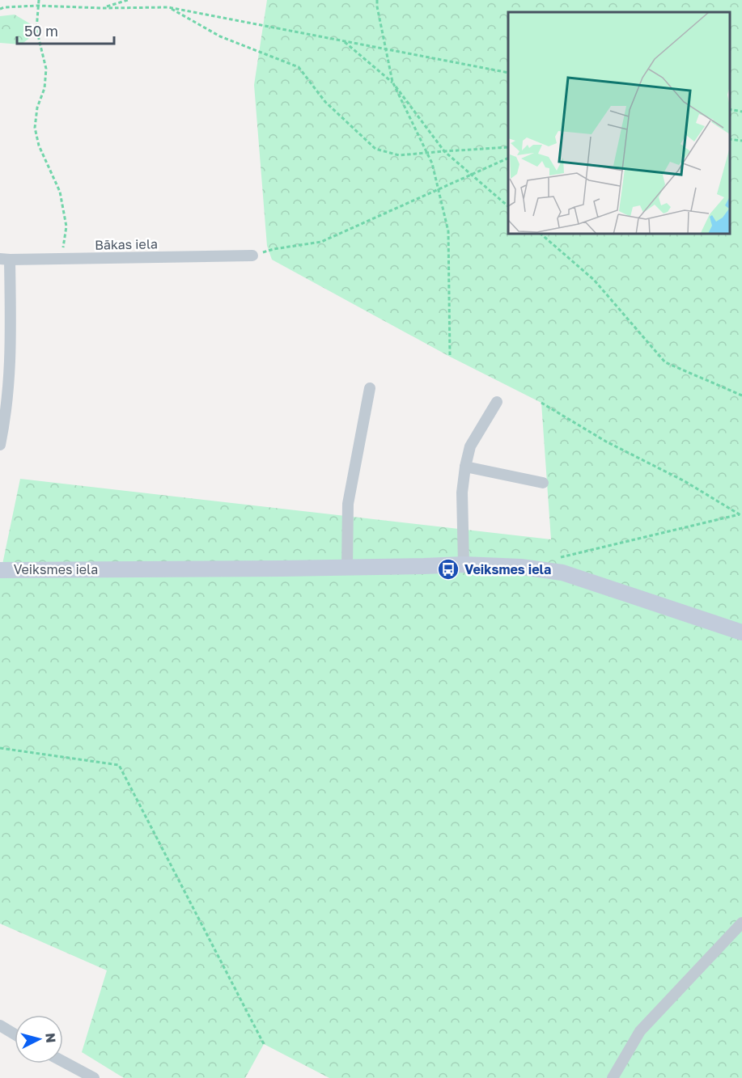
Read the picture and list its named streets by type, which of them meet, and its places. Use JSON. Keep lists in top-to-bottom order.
{
  "streets": {
    "main road": ["Veiksmes iela"],
    "street": ["Bākas iela"]
  },
  "places": {
    "bus stop": ["Veiksmes iela"]
  },
  "scale_bar": "50 m",
  "north": "right"
}
